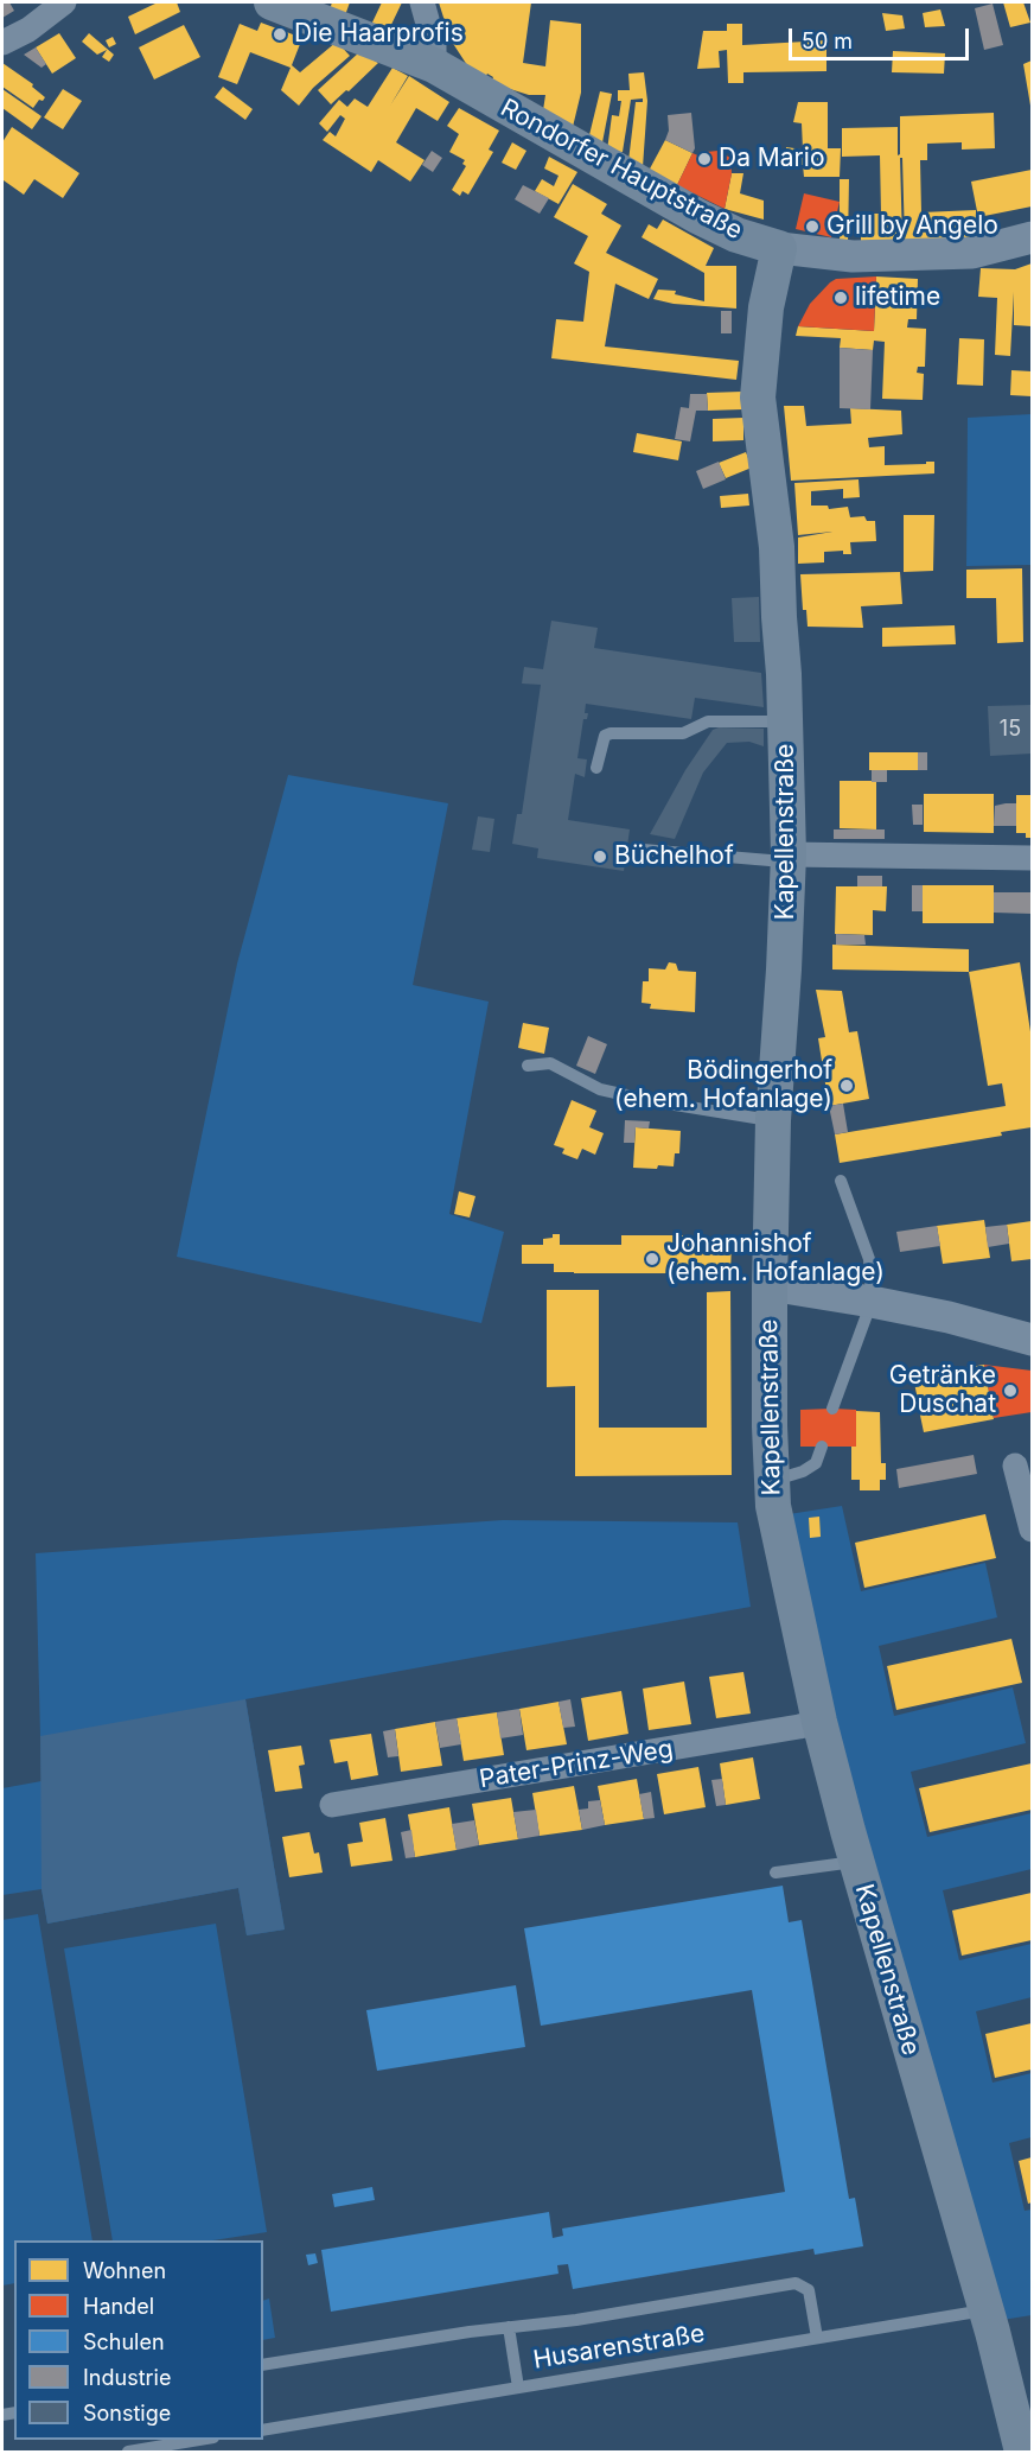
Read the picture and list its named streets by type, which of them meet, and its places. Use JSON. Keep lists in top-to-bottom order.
{
  "streets": {
    "main road": ["Rondorfer Hauptstraße", "Kapellenstraße"],
    "street": ["Pater-Prinz-Weg"],
    "lane": ["Husarenstraße"]
  },
  "crossings": [
    ["Rondorfer Hauptstraße", "Kapellenstraße"],
    ["Kapellenstraße", "Pater-Prinz-Weg"],
    ["Kapellenstraße", "Husarenstraße"]
  ],
  "places": [
    "Die Haarprofis",
    "Da Mario",
    "Grill by Angelo",
    "lifetime",
    "Büchelhof",
    "Bödingerhof (ehem. Hofanlage)",
    "Johannishof (ehem. Hofanlage)",
    "Getränke Duschat"
  ],
  "house_numbers": ["15"],
  "legend": [
    "Wohnen",
    "Handel",
    "Schulen",
    "Industrie",
    "Sonstige"
  ],
  "scale_bar": "50 m"
}
